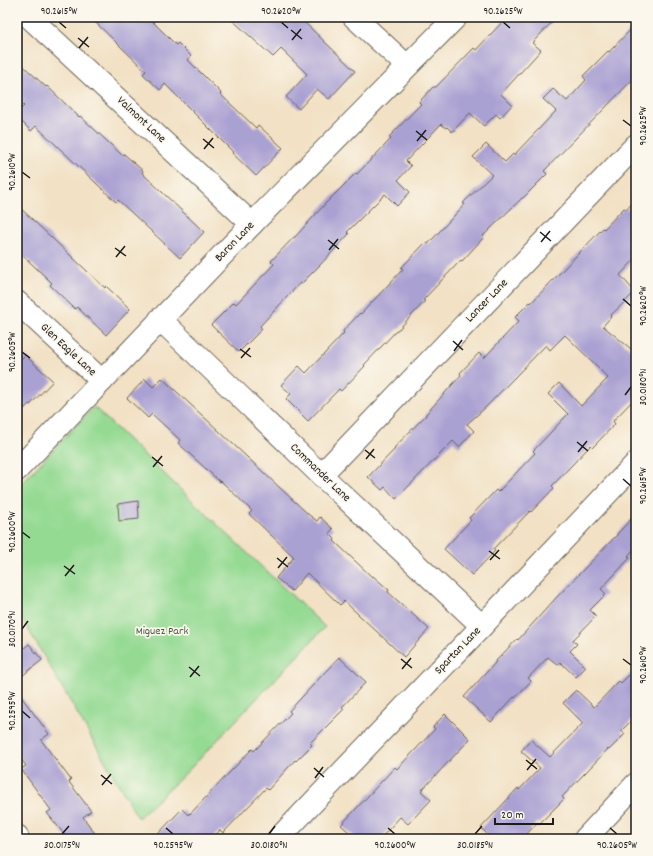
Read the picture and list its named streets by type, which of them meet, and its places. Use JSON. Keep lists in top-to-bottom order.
{
  "streets": {
    "street": [
      "Valmont Lane",
      "Baron Lane",
      "Lancer Lane",
      "Glen Eagle Lane",
      "Commander Lane",
      "Spartan Lane"
    ]
  },
  "crossings": [
    ["Valmont Lane", "Baron Lane"],
    ["Baron Lane", "Glen Eagle Lane"],
    ["Baron Lane", "Commander Lane"],
    ["Lancer Lane", "Commander Lane"],
    ["Commander Lane", "Spartan Lane"]
  ],
  "parks": ["Miguez Park"],
  "scale_bar": "20 m",
  "coordinates": [
    "90.2615°W",
    "90.2620°W",
    "90.2625°W",
    "90.2610°W",
    "90.2605°W",
    "30.0180°N",
    "90.2600°W",
    "30.0170°N",
    "90.2595°W",
    "30.0175°N",
    "30.0185°N"
  ]
}
